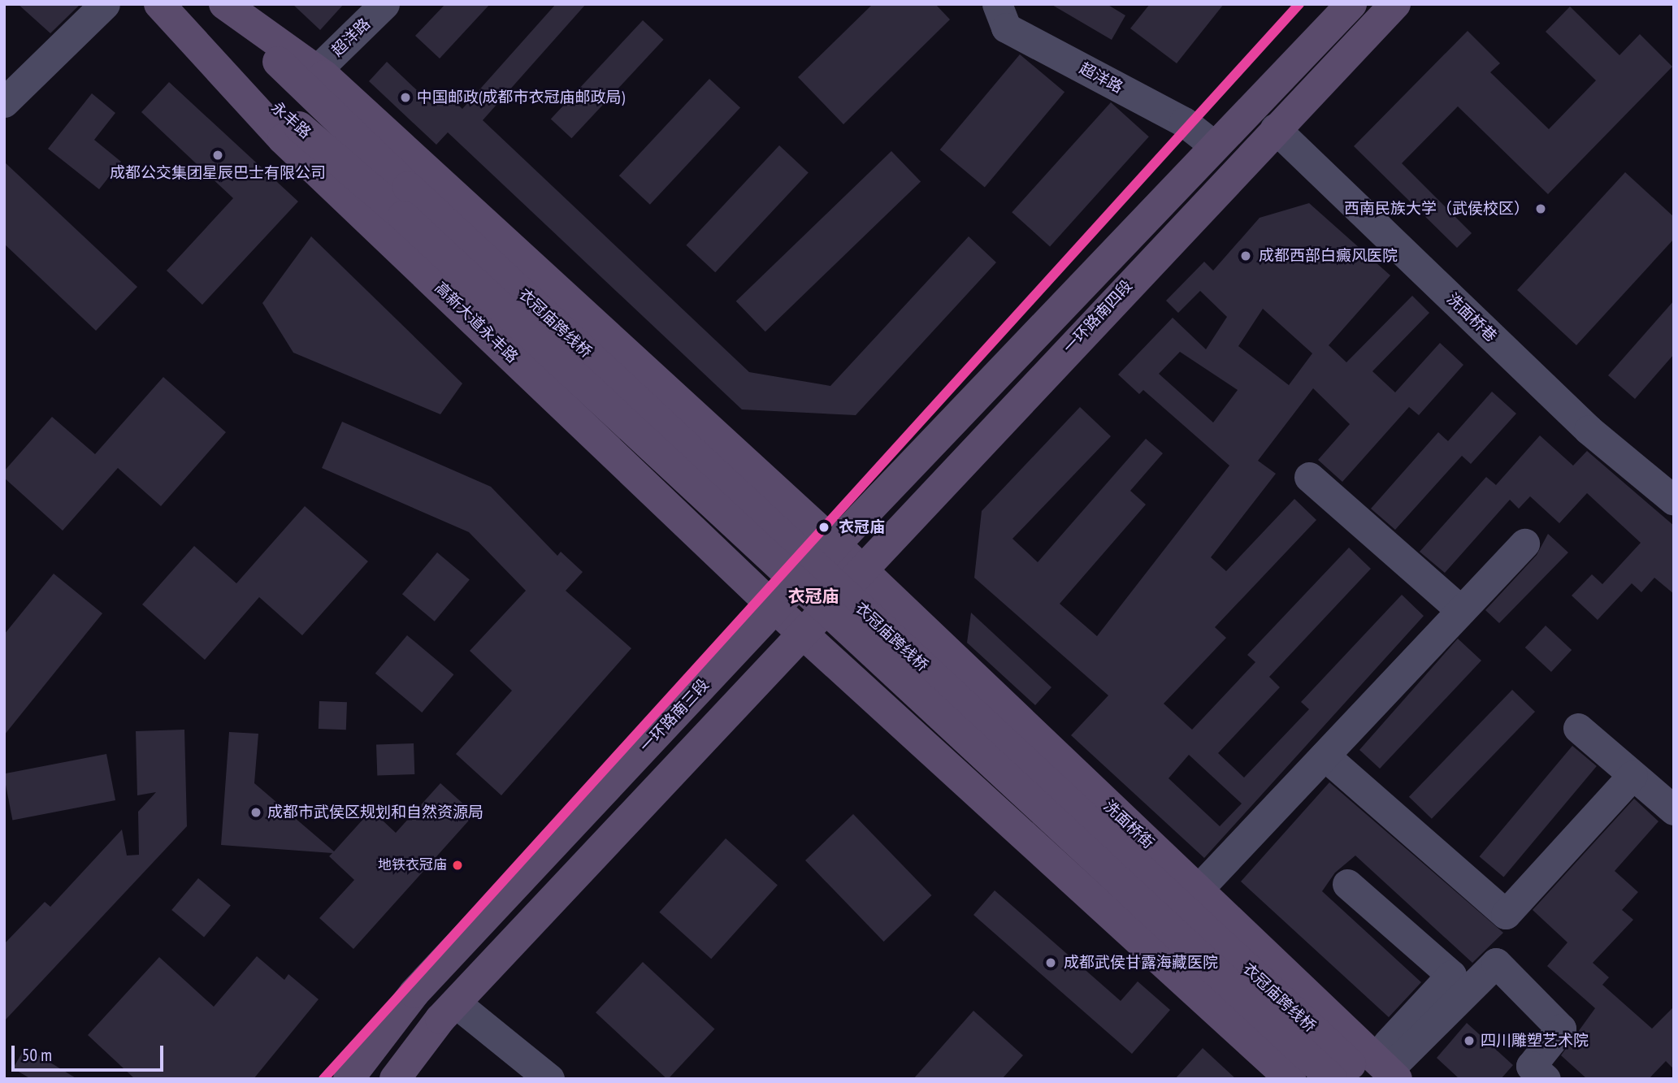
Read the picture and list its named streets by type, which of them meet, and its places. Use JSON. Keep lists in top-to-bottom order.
{
  "streets": {
    "main road": [
      "永丰路",
      "一环路南四段",
      "高新大道永丰路",
      "衣冠庙跨线桥",
      "一环路南三段",
      "洗面桥街"
    ],
    "street": ["超洋路", "洗面桥巷"]
  },
  "crossings": [
    ["永丰路", "高新大道永丰路"],
    ["永丰路", "衣冠庙跨线桥"],
    ["一环路南四段", "洗面桥巷"],
    ["一环路南四段", "高新大道永丰路"],
    ["一环路南四段", "洗面桥街"],
    ["高新大道永丰路", "一环路南三段"],
    ["衣冠庙跨线桥", "洗面桥街"]
  ],
  "districts": ["衣冠庙"],
  "places": [
    "中国邮政(成都市衣冠庙邮政局)",
    "成都公交集团星辰巴士有限公司",
    "西南民族大学（武侯校区）",
    "成都西部白癜风医院",
    "衣冠庙",
    "成都市武侯区规划和自然资源局",
    "地铁衣冠庙",
    "成都武侯甘露海藏医院",
    "四川雕塑艺术院"
  ],
  "scale_bar": "50 m"
}
